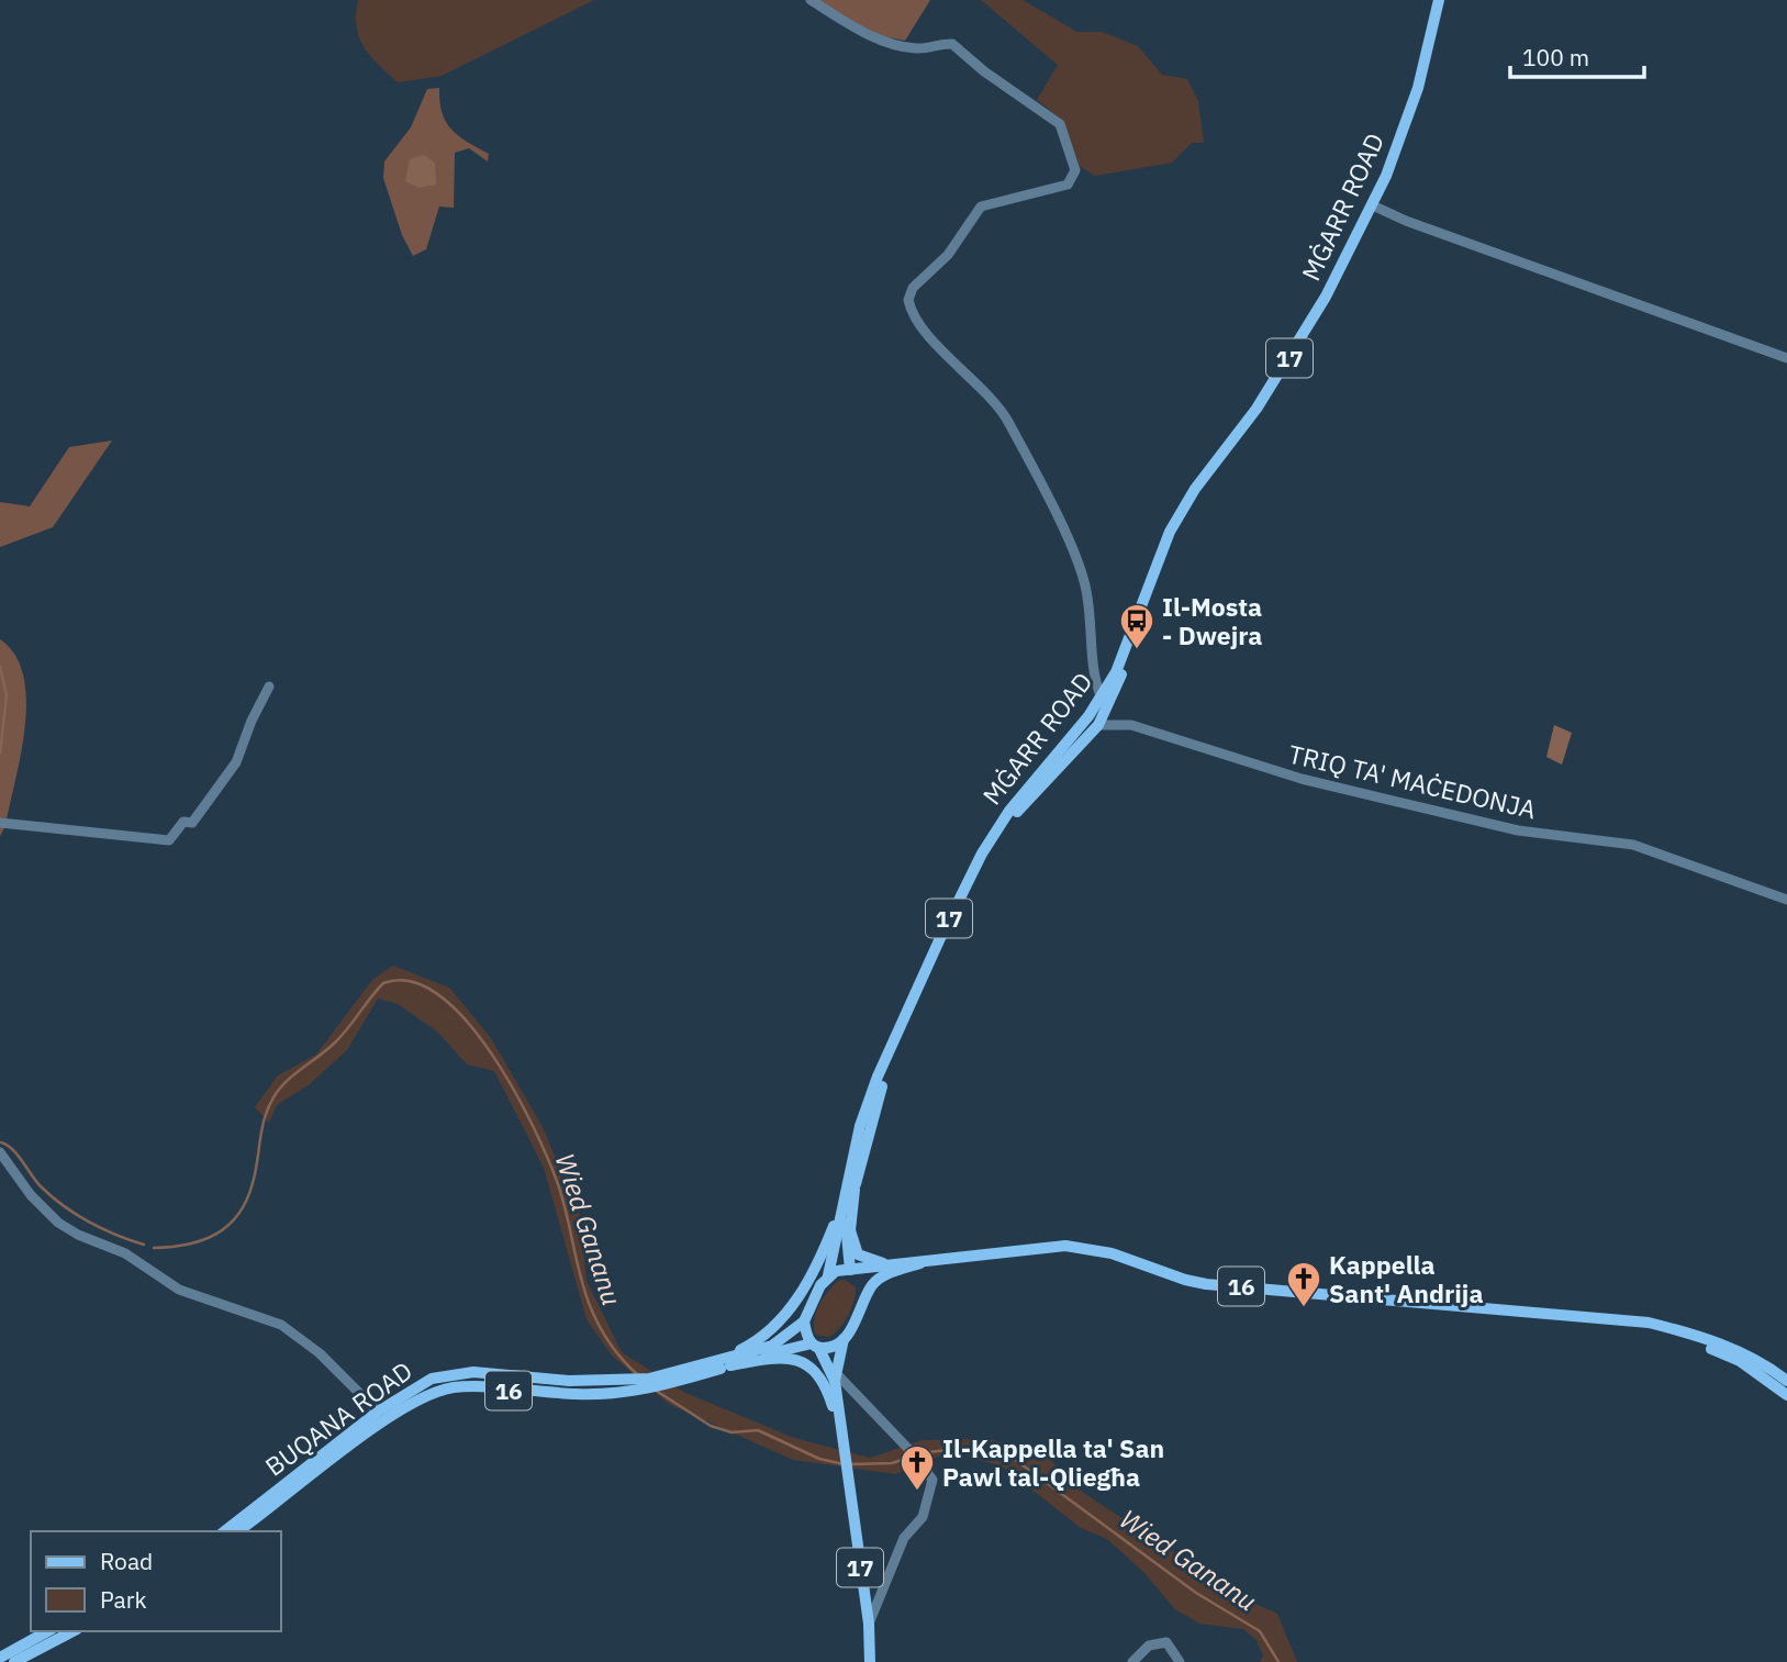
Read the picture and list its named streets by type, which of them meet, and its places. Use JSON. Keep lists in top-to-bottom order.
{
  "streets": {
    "main road": [
      "MĠARR ROAD",
      "17",
      "16",
      "BUQANA ROAD"
    ],
    "street": ["TRIQ TA' MAĊEDONJA"]
  },
  "crossings": [
    ["MĠARR ROAD", "TRIQ TA' MAĊEDONJA"],
    ["MĠARR ROAD", "16"],
    ["17", "16"],
    ["17", "BUQANA ROAD"],
    ["16", "BUQANA ROAD"]
  ],
  "water": ["Wied Gananu"],
  "places": {
    "bus stop": ["Il-Mosta - Dwejra"],
    "church": ["Kappella Sant' Andrija", "Il-Kappella ta' San Pawl tal-Qliegħa"]
  },
  "legend": ["Road", "Park"],
  "scale_bar": "100 m"
}
